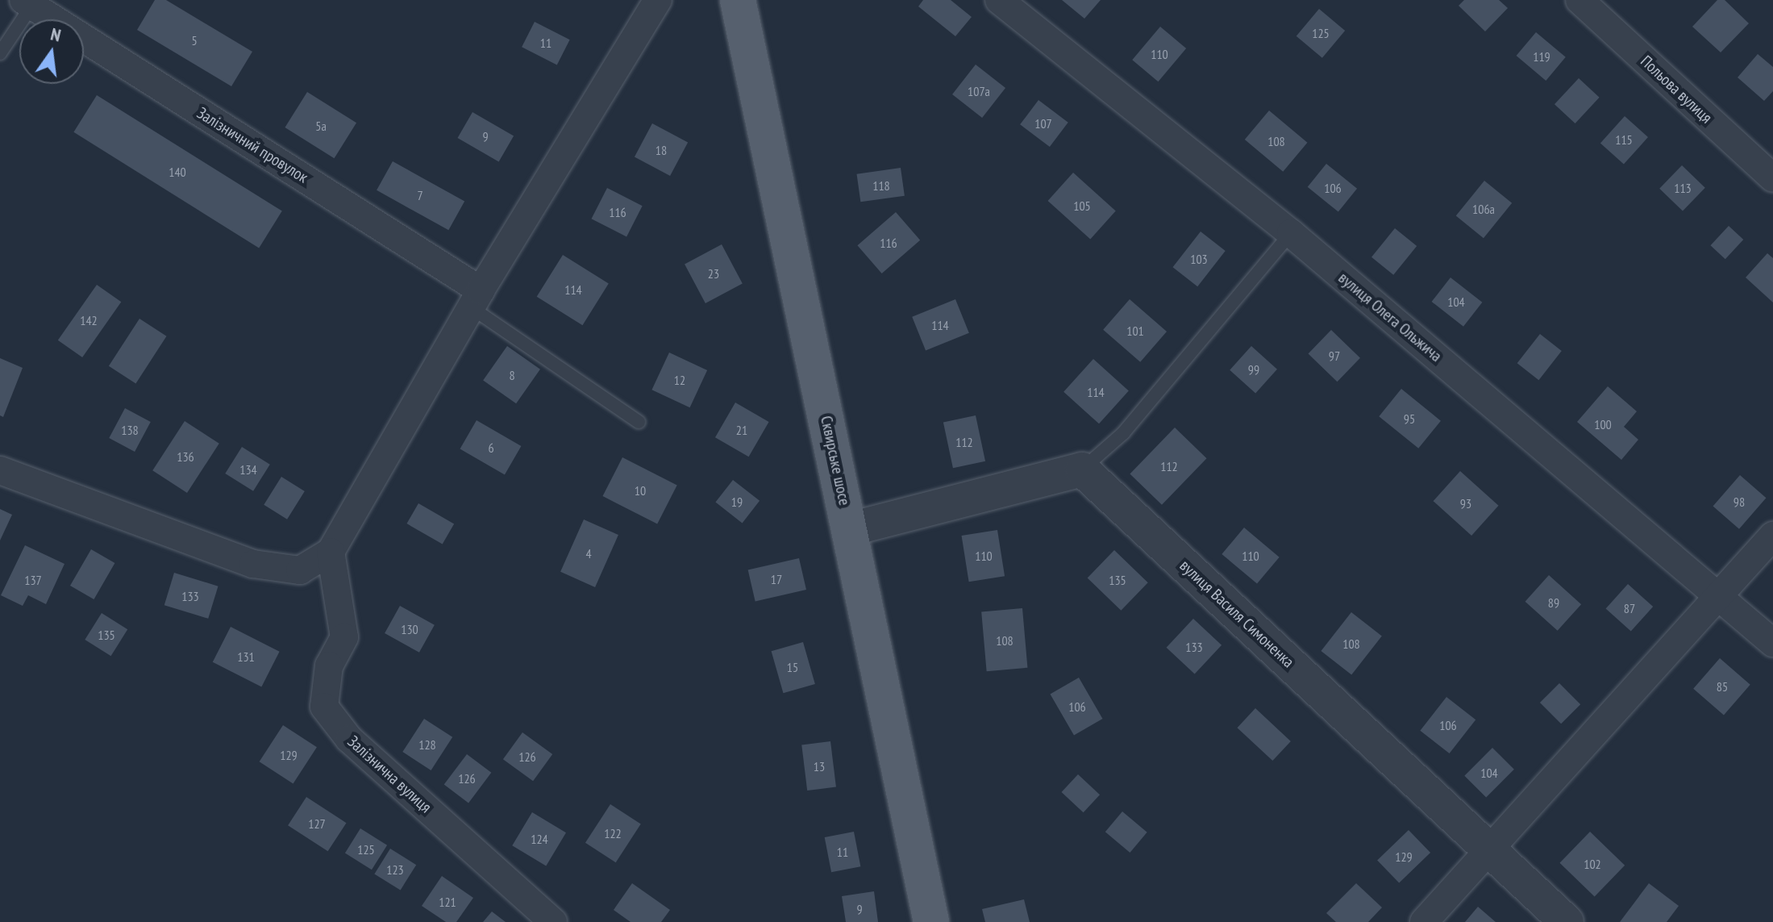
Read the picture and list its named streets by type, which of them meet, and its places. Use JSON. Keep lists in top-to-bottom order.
{
  "streets": {
    "main road": ["Сквирське шосе"],
    "street": [
      "Польова вулиця",
      "Залізничний провулок",
      "вулиця Олега Ольжича",
      "вулиця Василя Симоненка",
      "Залізнична вулиця"
    ]
  },
  "house_numbers": [
    "125",
    "5",
    "11",
    "110",
    "119",
    "107а",
    "107",
    "5а",
    "9",
    "115",
    "108",
    "18",
    "140",
    "118",
    "106",
    "113",
    "7",
    "105",
    "106а",
    "116",
    "116",
    "103",
    "23",
    "114",
    "104",
    "142",
    "114",
    "101",
    "97",
    "99",
    "8",
    "12",
    "114",
    "95",
    "100",
    "138",
    "21",
    "112",
    "6",
    "136",
    "112",
    "134",
    "10",
    "19",
    "98",
    "93",
    "4",
    "110",
    "110",
    "17",
    "137",
    "135",
    "133",
    "89",
    "87",
    "130",
    "135",
    "108",
    "108",
    "133",
    "131",
    "15",
    "85",
    "106",
    "106",
    "128",
    "129",
    "126",
    "13",
    "104",
    "126",
    "127",
    "122",
    "124",
    "125",
    "11",
    "129",
    "102",
    "123",
    "121",
    "9"
  ],
  "north": "top"
}
